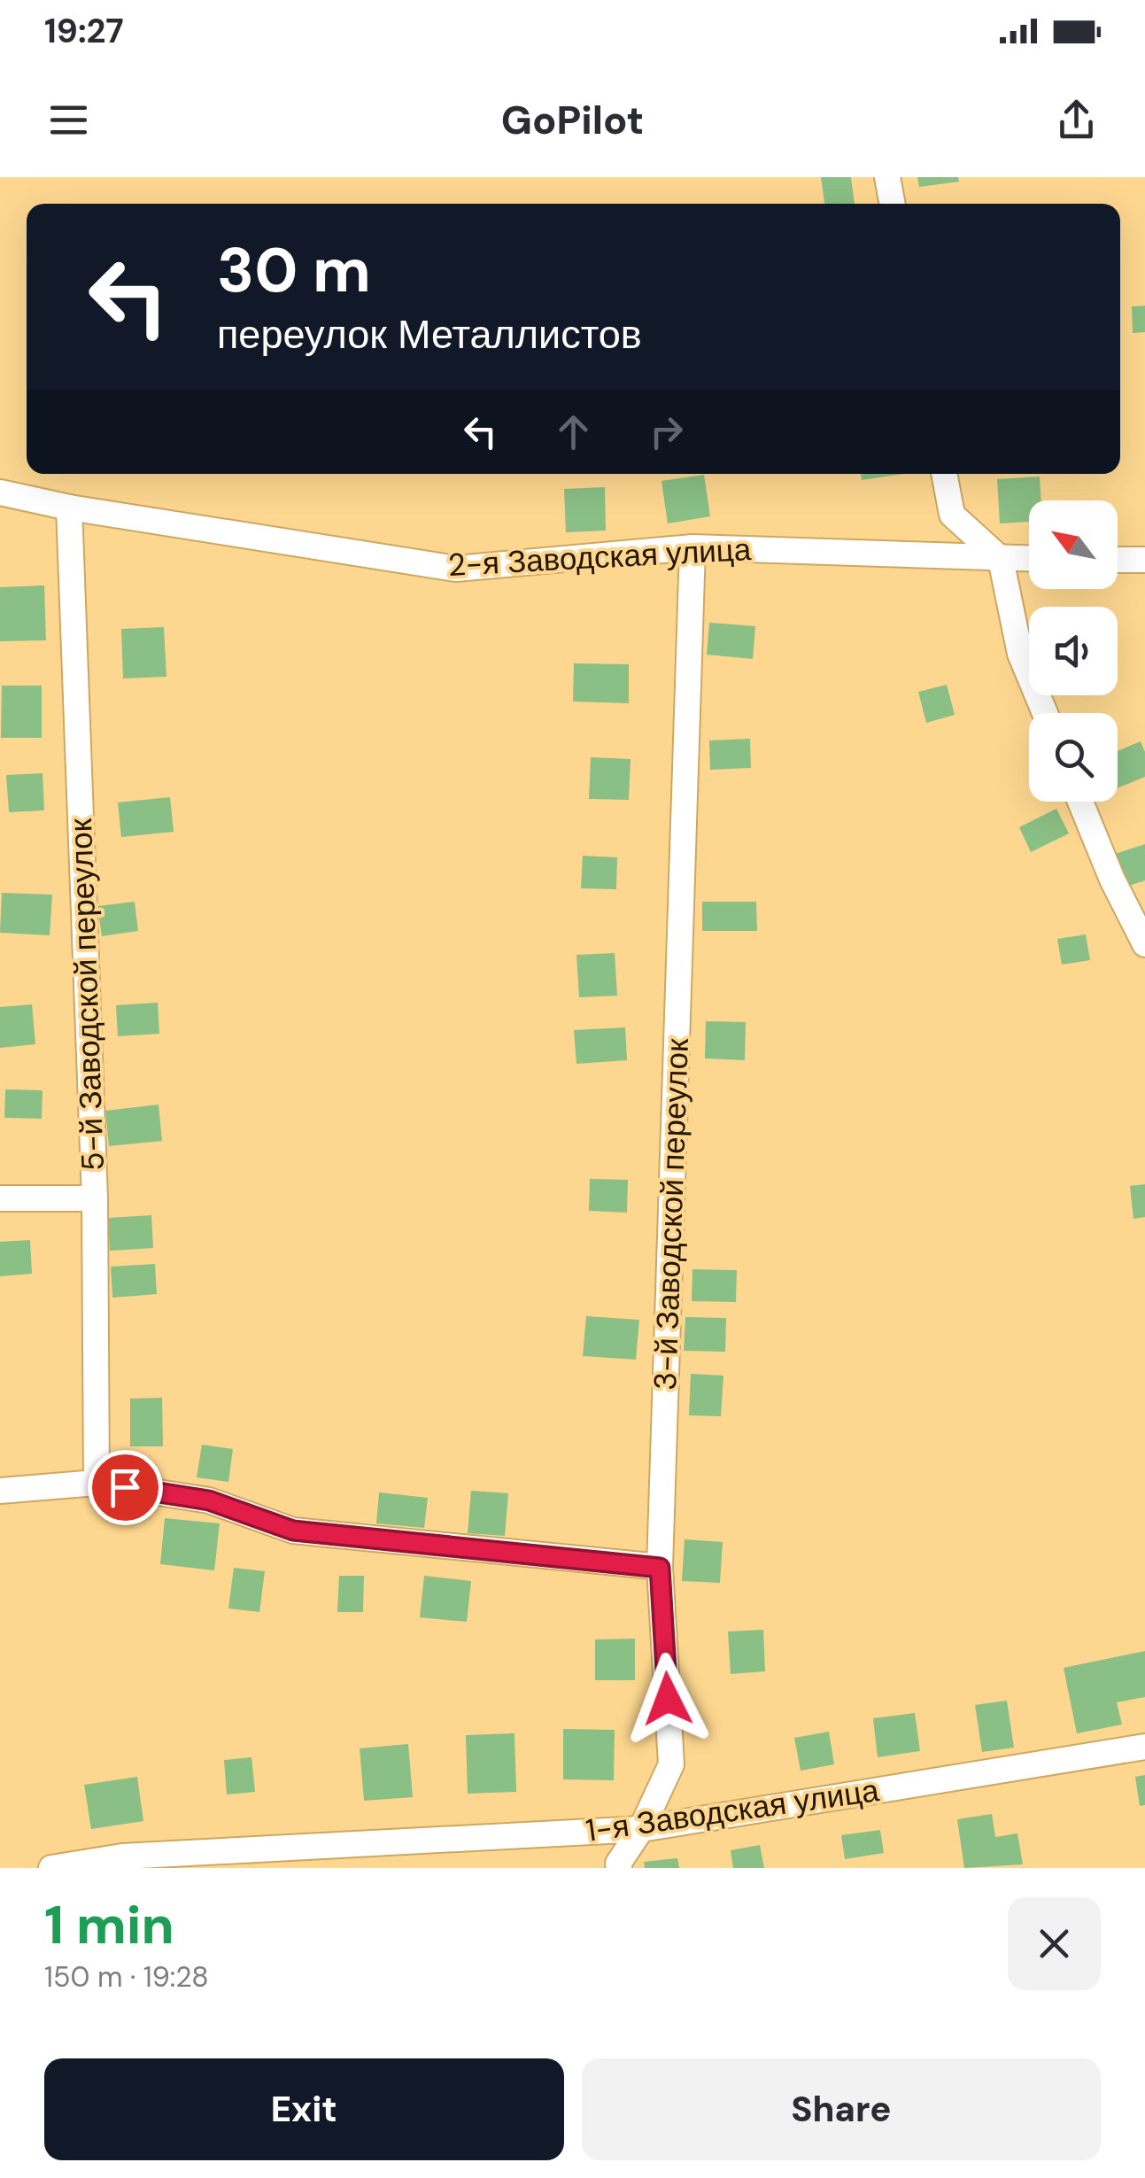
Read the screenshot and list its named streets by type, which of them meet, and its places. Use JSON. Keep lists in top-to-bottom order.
{
  "streets": {
    "street": [
      "2-я Заводская улица",
      "5-й Заводской переулок",
      "3-й Заводской переулок",
      "1-я Заводская улица"
    ]
  },
  "crossings": [
    ["2-я Заводская улица", "5-й Заводской переулок"],
    ["2-я Заводская улица", "3-й Заводской переулок"],
    ["3-й Заводской переулок", "1-я Заводская улица"]
  ],
  "north": "top left",
  "page": {
    "status": "19:27",
    "header": "GoPilot",
    "turn": ["30 m", "переулок Металлистов"],
    "heading": ["1 min", "150 m · 19:28"],
    "buttons": ["Exit", "Share"]
  }
}
